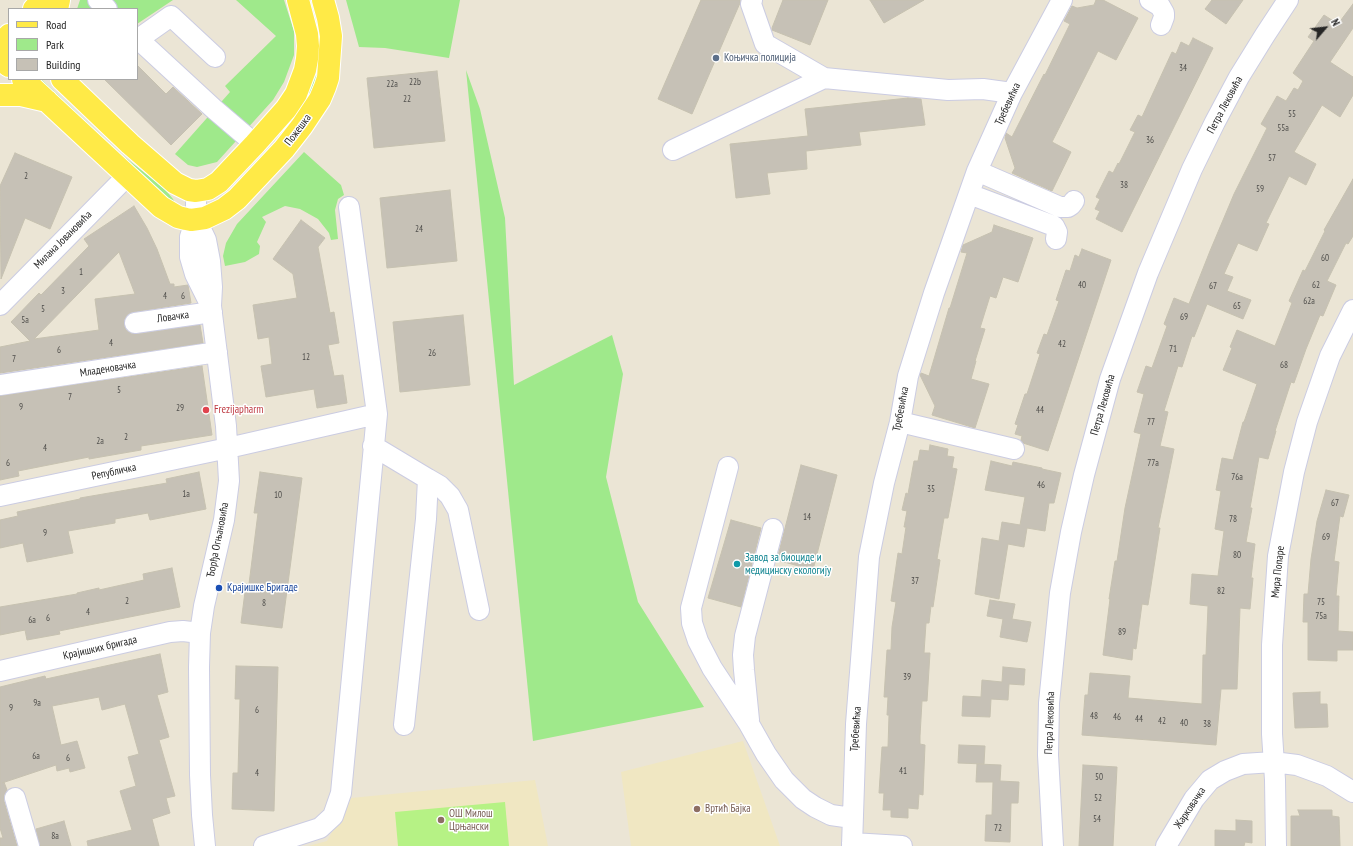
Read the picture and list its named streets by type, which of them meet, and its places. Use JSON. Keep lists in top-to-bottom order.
{
  "streets": {
    "main road": ["Пожешка"],
    "street": [
      "Требевићка",
      "Петра Лековића",
      "Милана Јовановића",
      "Ловачка",
      "Младеновачка",
      "Републичка",
      "Ђорђа Огњановића",
      "Мира Попаре",
      "Крајишких бригада",
      "Жарковачка"
    ]
  },
  "crossings": [
    ["Пожешка", "Ђорђа Огњановића"],
    ["Ловачка", "Ђорђа Огњановића"],
    ["Младеновачка", "Ђорђа Огњановића"],
    ["Републичка", "Ђорђа Огњановића"],
    ["Ђорђа Огњановића", "Крајишких бригада"],
    ["Мира Попаре", "Жарковачка"]
  ],
  "places": [
    "Коњичка полиција",
    "Frezijapharm",
    "Завод за биоциде и медицинску екологију",
    "Крајишке Бригаде",
    "Вртић Бајка",
    "ОШ Милош Црњански"
  ],
  "house_numbers": [
    "34",
    "22b",
    "22a",
    "22",
    "55",
    "55a",
    "36",
    "57",
    "2",
    "38",
    "59",
    "24",
    "60",
    "1",
    "40",
    "62",
    "67",
    "3",
    "4",
    "6",
    "62a",
    "65",
    "5",
    "69",
    "5a",
    "4",
    "42",
    "71",
    "6",
    "26",
    "12",
    "7",
    "68",
    "5",
    "7",
    "9",
    "29",
    "44",
    "77",
    "2",
    "2a",
    "4",
    "6",
    "77a",
    "76a",
    "46",
    "35",
    "1a",
    "10",
    "67",
    "14",
    "78",
    "9",
    "69",
    "80",
    "37",
    "82",
    "2",
    "75",
    "8",
    "4",
    "75a",
    "6",
    "6a",
    "89",
    "39",
    "9a",
    "9",
    "6",
    "48",
    "46",
    "44",
    "42",
    "40",
    "38",
    "6a",
    "6",
    "41",
    "4",
    "50",
    "52",
    "54",
    "72",
    "8a"
  ],
  "legend": ["Road", "Park", "Building"],
  "north": "top right"
}
